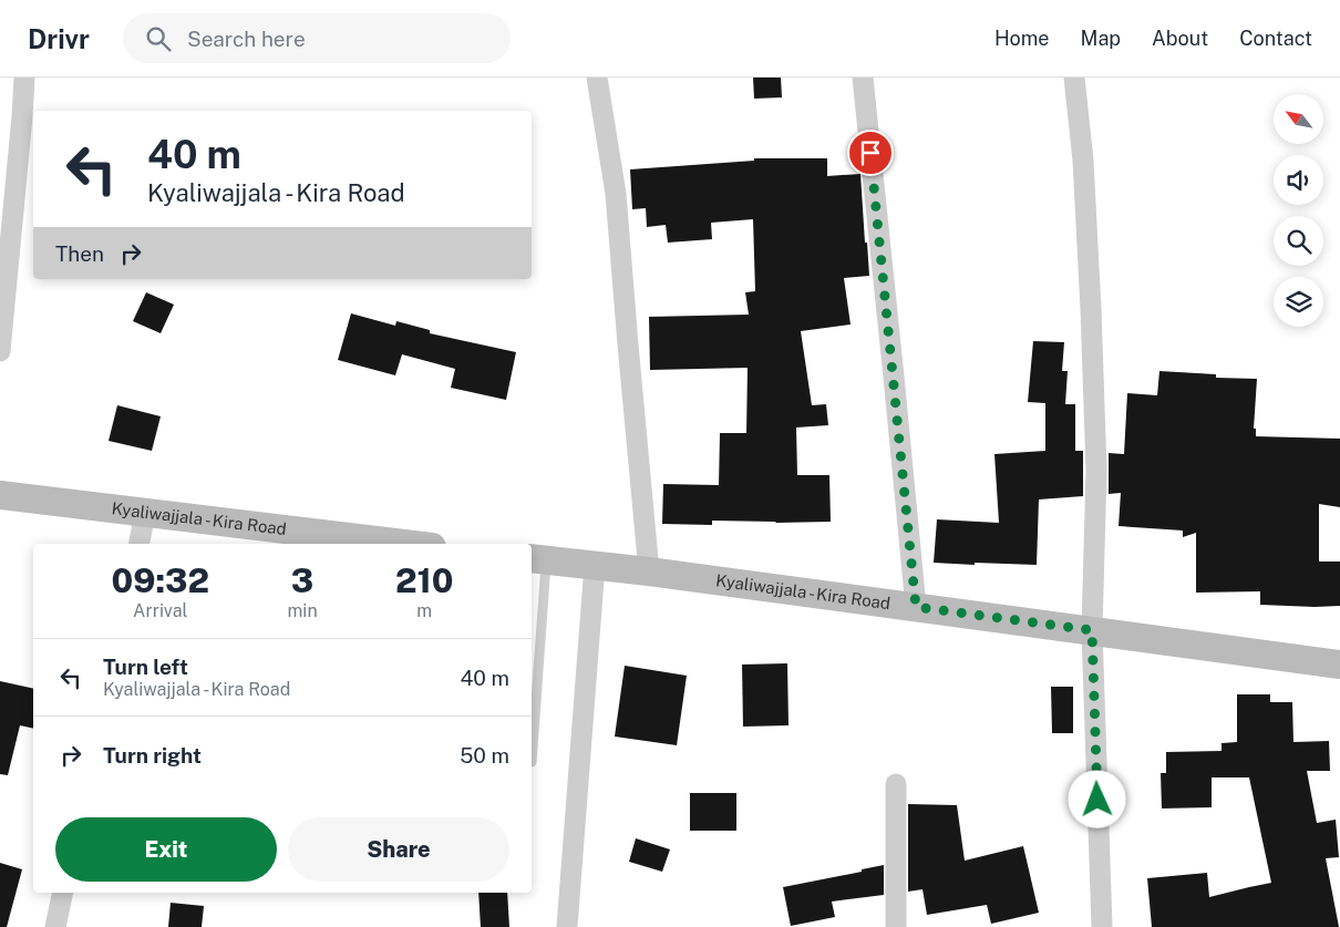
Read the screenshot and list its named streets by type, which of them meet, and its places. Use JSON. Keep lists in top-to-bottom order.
{
  "streets": {
    "street": ["Kyaliwajjala - Kira Road"]
  },
  "north": "top left",
  "page": {
    "header": "Drivr",
    "search": "Search here",
    "nav": [
      "Home",
      "Map",
      "About",
      "Contact"
    ],
    "turn": ["40 m", "Kyaliwajjala - Kira Road"],
    "then": "Then",
    "eta": [
      "09:32",
      "Arrival",
      "3",
      "min",
      "210",
      "m"
    ],
    "list": [
      {
        "name": "Turn left",
        "note": "Kyaliwajjala - Kira Road",
        "value": "40 m"
      },
      {
        "name": "Turn right",
        "value": "50 m"
      }
    ],
    "buttons": ["Exit", "Share"]
  }
}
